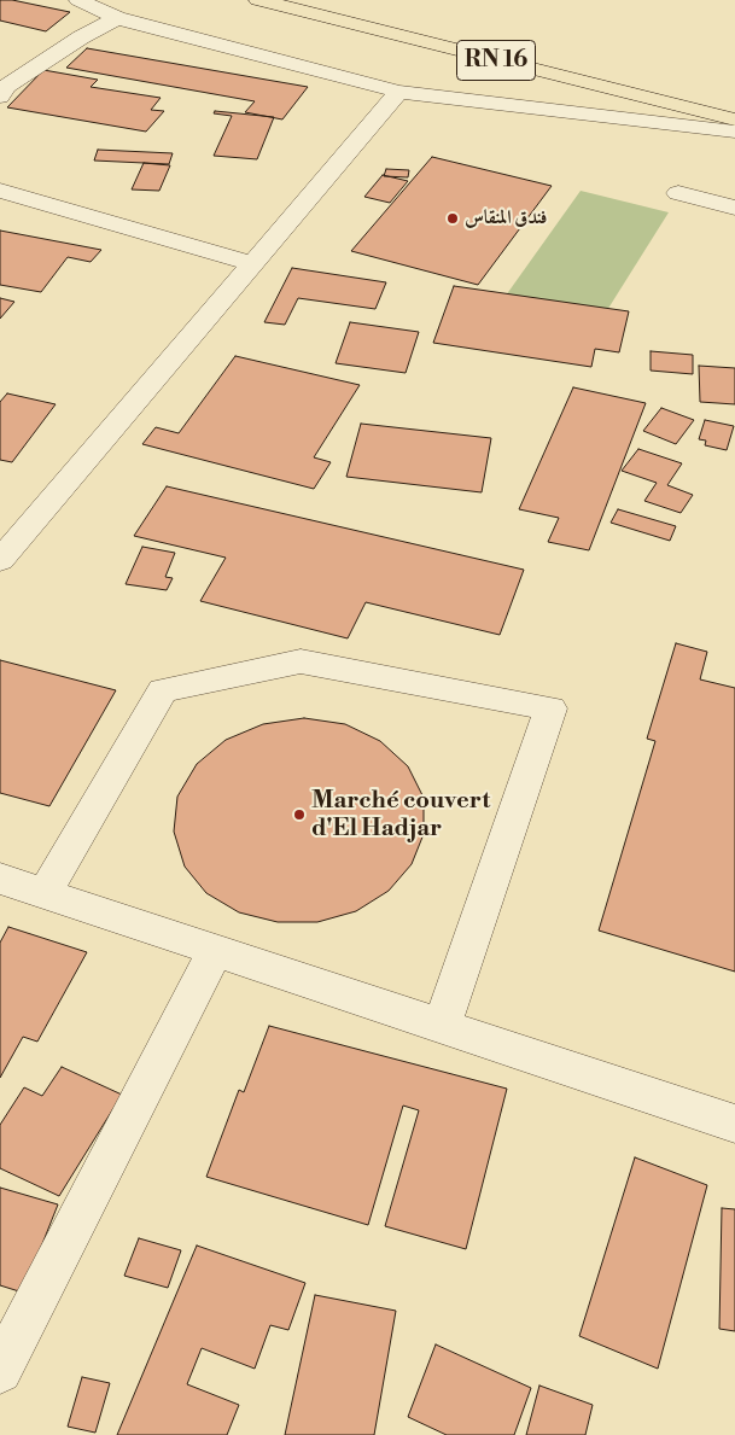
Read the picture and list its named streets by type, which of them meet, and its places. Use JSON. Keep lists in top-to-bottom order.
{
  "streets": {
    "highway": ["RN 16"]
  },
  "places": ["فندق المنقاس", "Marché couvert d'El Hadjar"]
}
